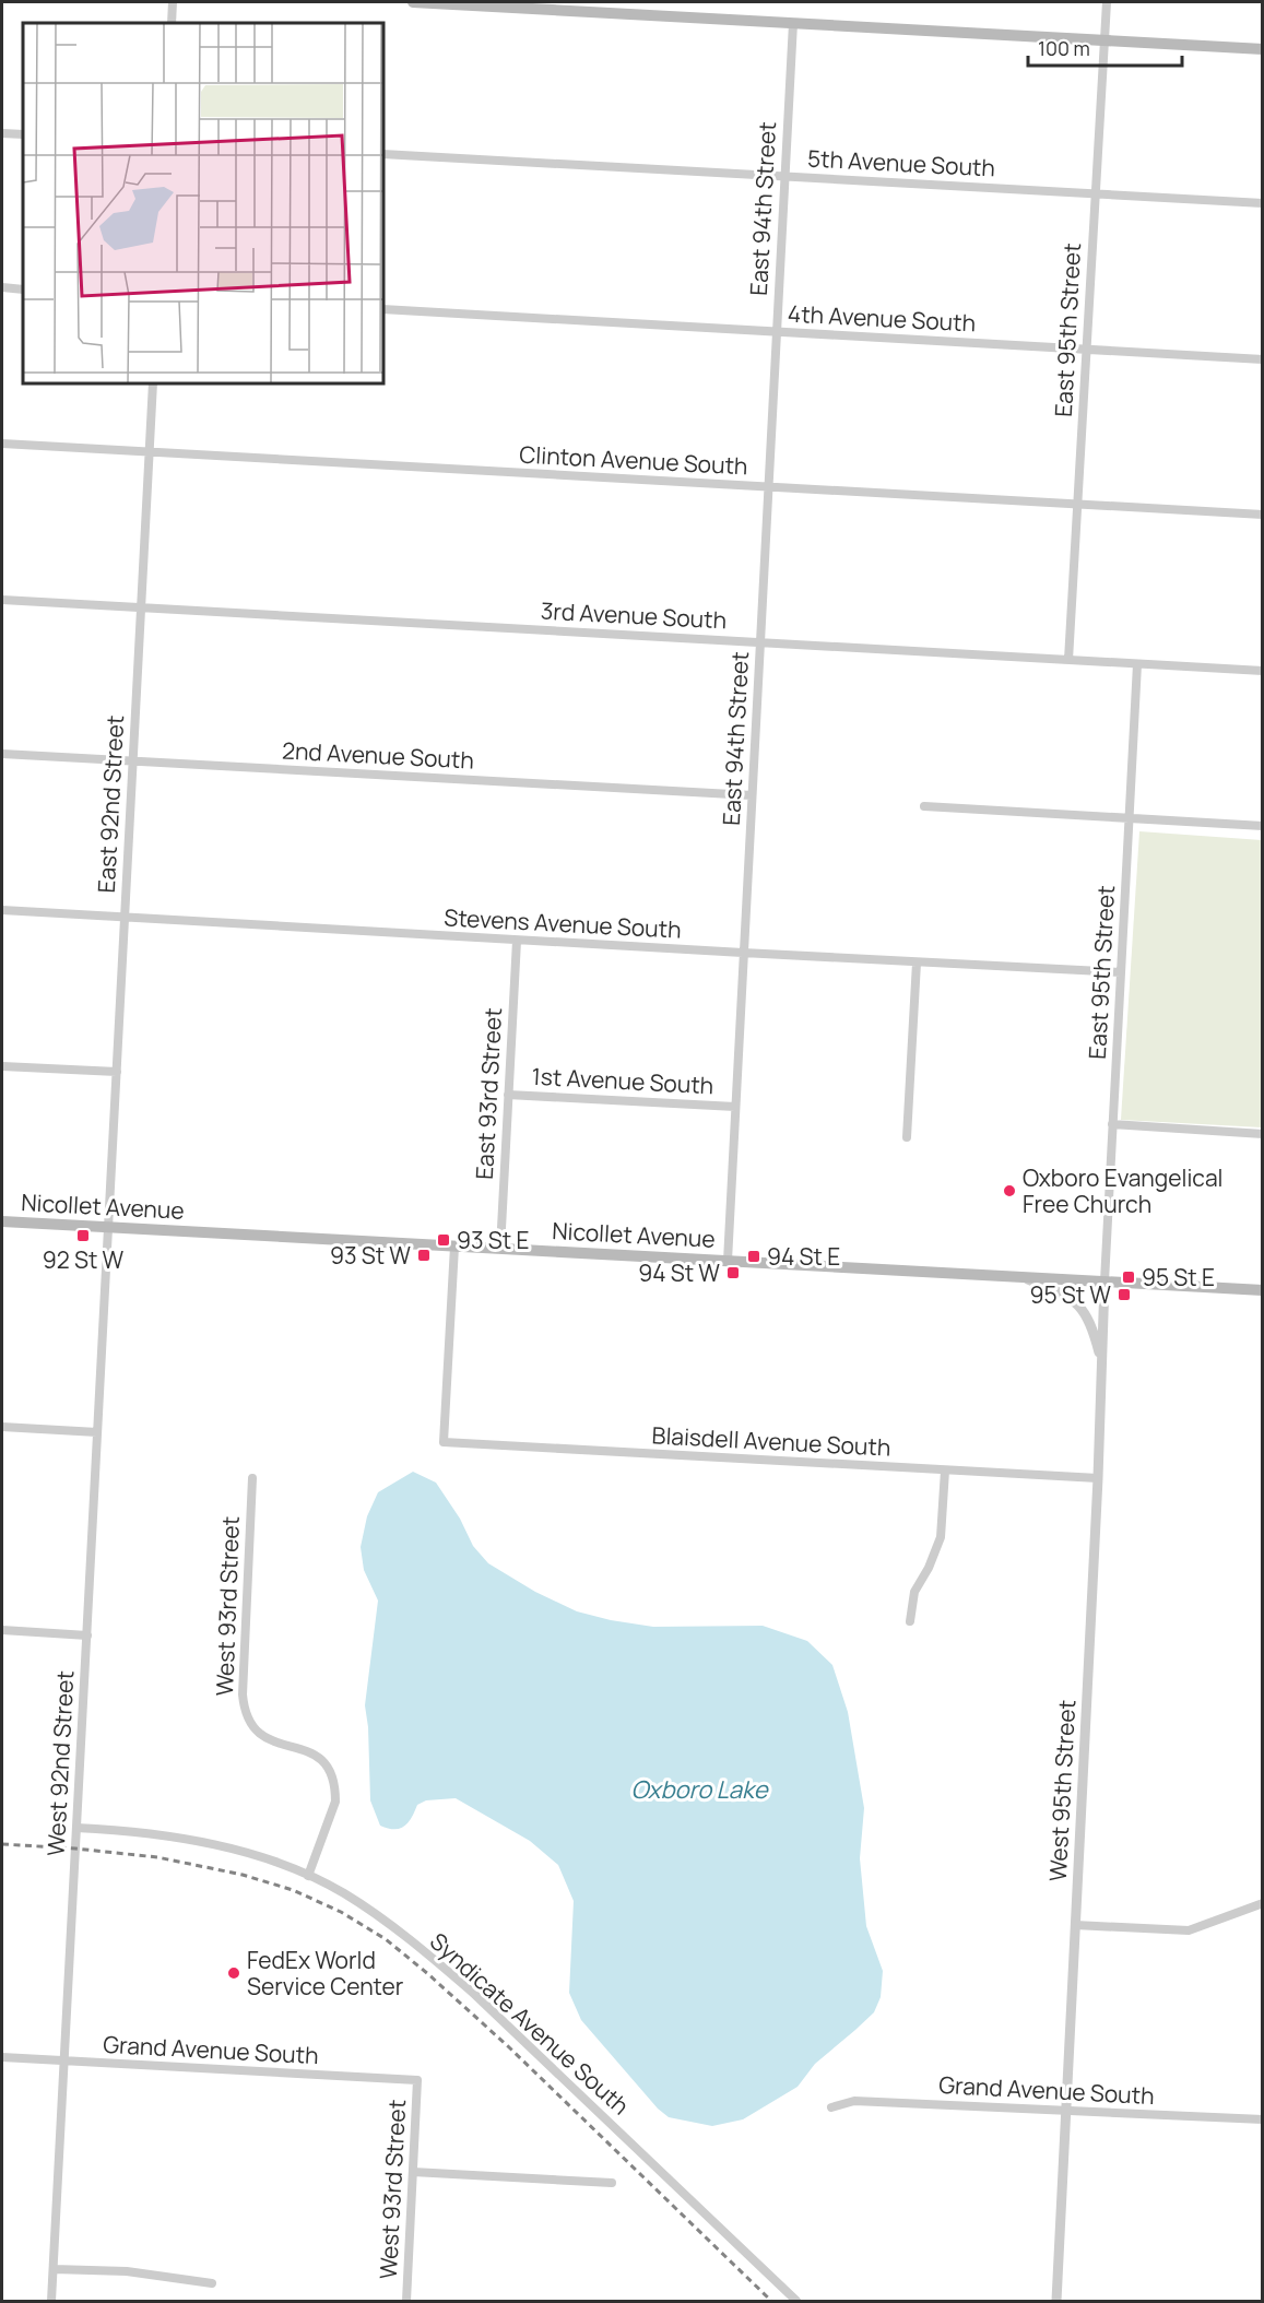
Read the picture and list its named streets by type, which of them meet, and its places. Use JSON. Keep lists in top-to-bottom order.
{
  "streets": {
    "main road": ["Nicollet Avenue"],
    "street": [
      "5th Avenue South",
      "East 94th Street",
      "4th Avenue South",
      "East 95th Street",
      "Clinton Avenue South",
      "3rd Avenue South",
      "2nd Avenue South",
      "East 92nd Street",
      "Stevens Avenue South",
      "1st Avenue South",
      "East 93rd Street",
      "Blaisdell Avenue South",
      "West 93rd Street",
      "West 92nd Street",
      "West 95th Street",
      "Syndicate Avenue South",
      "Grand Avenue South"
    ]
  },
  "crossings": [
    ["5th Avenue South", "East 94th Street"],
    ["5th Avenue South", "East 95th Street"],
    ["East 94th Street", "4th Avenue South"],
    ["East 94th Street", "Clinton Avenue South"],
    ["East 94th Street", "3rd Avenue South"],
    ["East 94th Street", "2nd Avenue South"],
    ["East 94th Street", "Stevens Avenue South"],
    ["East 94th Street", "1st Avenue South"],
    ["East 94th Street", "Nicollet Avenue"],
    ["4th Avenue South", "East 95th Street"],
    ["East 95th Street", "Clinton Avenue South"],
    ["East 95th Street", "3rd Avenue South"],
    ["East 95th Street", "Stevens Avenue South"],
    ["East 95th Street", "Nicollet Avenue"],
    ["East 95th Street", "West 95th Street"],
    ["Clinton Avenue South", "East 92nd Street"],
    ["3rd Avenue South", "East 92nd Street"],
    ["2nd Avenue South", "East 92nd Street"],
    ["East 92nd Street", "Stevens Avenue South"],
    ["East 92nd Street", "Nicollet Avenue"],
    ["East 92nd Street", "West 92nd Street"],
    ["Stevens Avenue South", "East 93rd Street"],
    ["1st Avenue South", "East 93rd Street"],
    ["East 93rd Street", "Nicollet Avenue"],
    ["Nicollet Avenue", "Blaisdell Avenue South"],
    ["Nicollet Avenue", "West 92nd Street"],
    ["Nicollet Avenue", "West 95th Street"],
    ["Blaisdell Avenue South", "West 95th Street"],
    ["West 93rd Street", "Syndicate Avenue South"],
    ["West 93rd Street", "Grand Avenue South"],
    ["West 92nd Street", "Syndicate Avenue South"],
    ["West 92nd Street", "Grand Avenue South"],
    ["West 95th Street", "Grand Avenue South"]
  ],
  "water": ["Oxboro Lake"],
  "places": {
    "other": ["Oxboro Evangelical Free Church", "FedEx World Service Center"],
    "transit": [
      "92 St W",
      "93 St E",
      "93 St W",
      "94 St E",
      "94 St W",
      "95 St E",
      "95 St W"
    ]
  },
  "scale_bar": "100 m"
}
